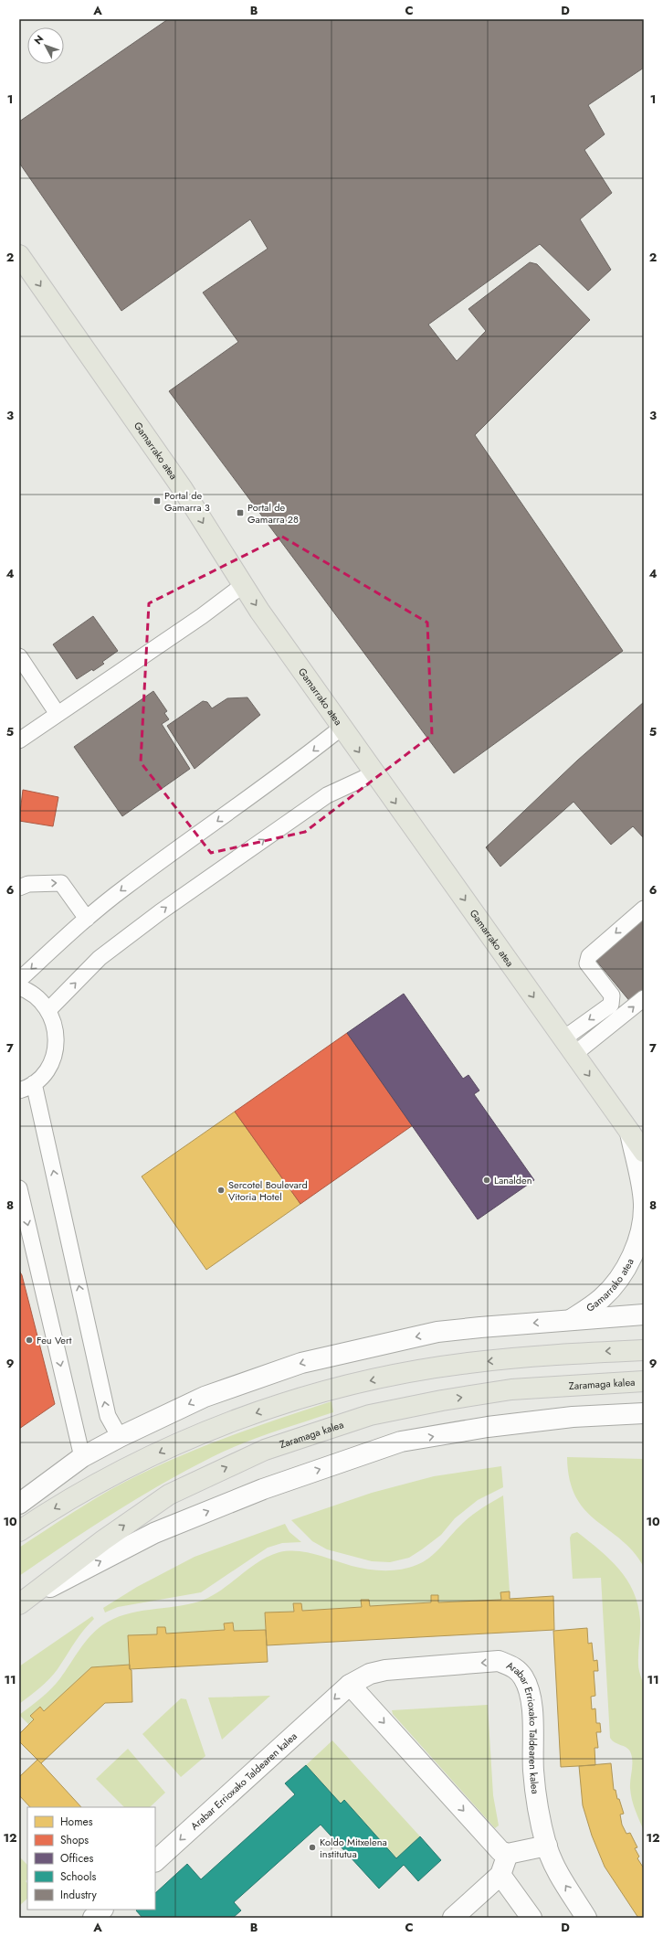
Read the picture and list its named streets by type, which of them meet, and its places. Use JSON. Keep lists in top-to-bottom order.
{
  "streets": {
    "main road": ["Gamarrako atea", "Zaramaga kalea"],
    "street": ["Arabar Errioxako Taldearen kalea"]
  },
  "one_way": ["Gamarrako atea"],
  "places": {
    "transit": ["Portal de Gamarra 3", "Portal de Gamarra 28"],
    "other": [
      "Lanalden",
      "Sercotel Boulevard Vitoria Hotel",
      "Feu Vert",
      "Koldo Mitxelena institutua"
    ]
  },
  "legend": [
    "Homes",
    "Shops",
    "Offices",
    "Schools",
    "Industry"
  ],
  "north": "top left",
  "grid": {
    "columns": [
      "A",
      "B",
      "C",
      "D"
    ],
    "rows": [
      "1",
      "2",
      "3",
      "4",
      "5",
      "6",
      "7",
      "8",
      "9",
      "10",
      "11",
      "12"
    ]
  }
}
